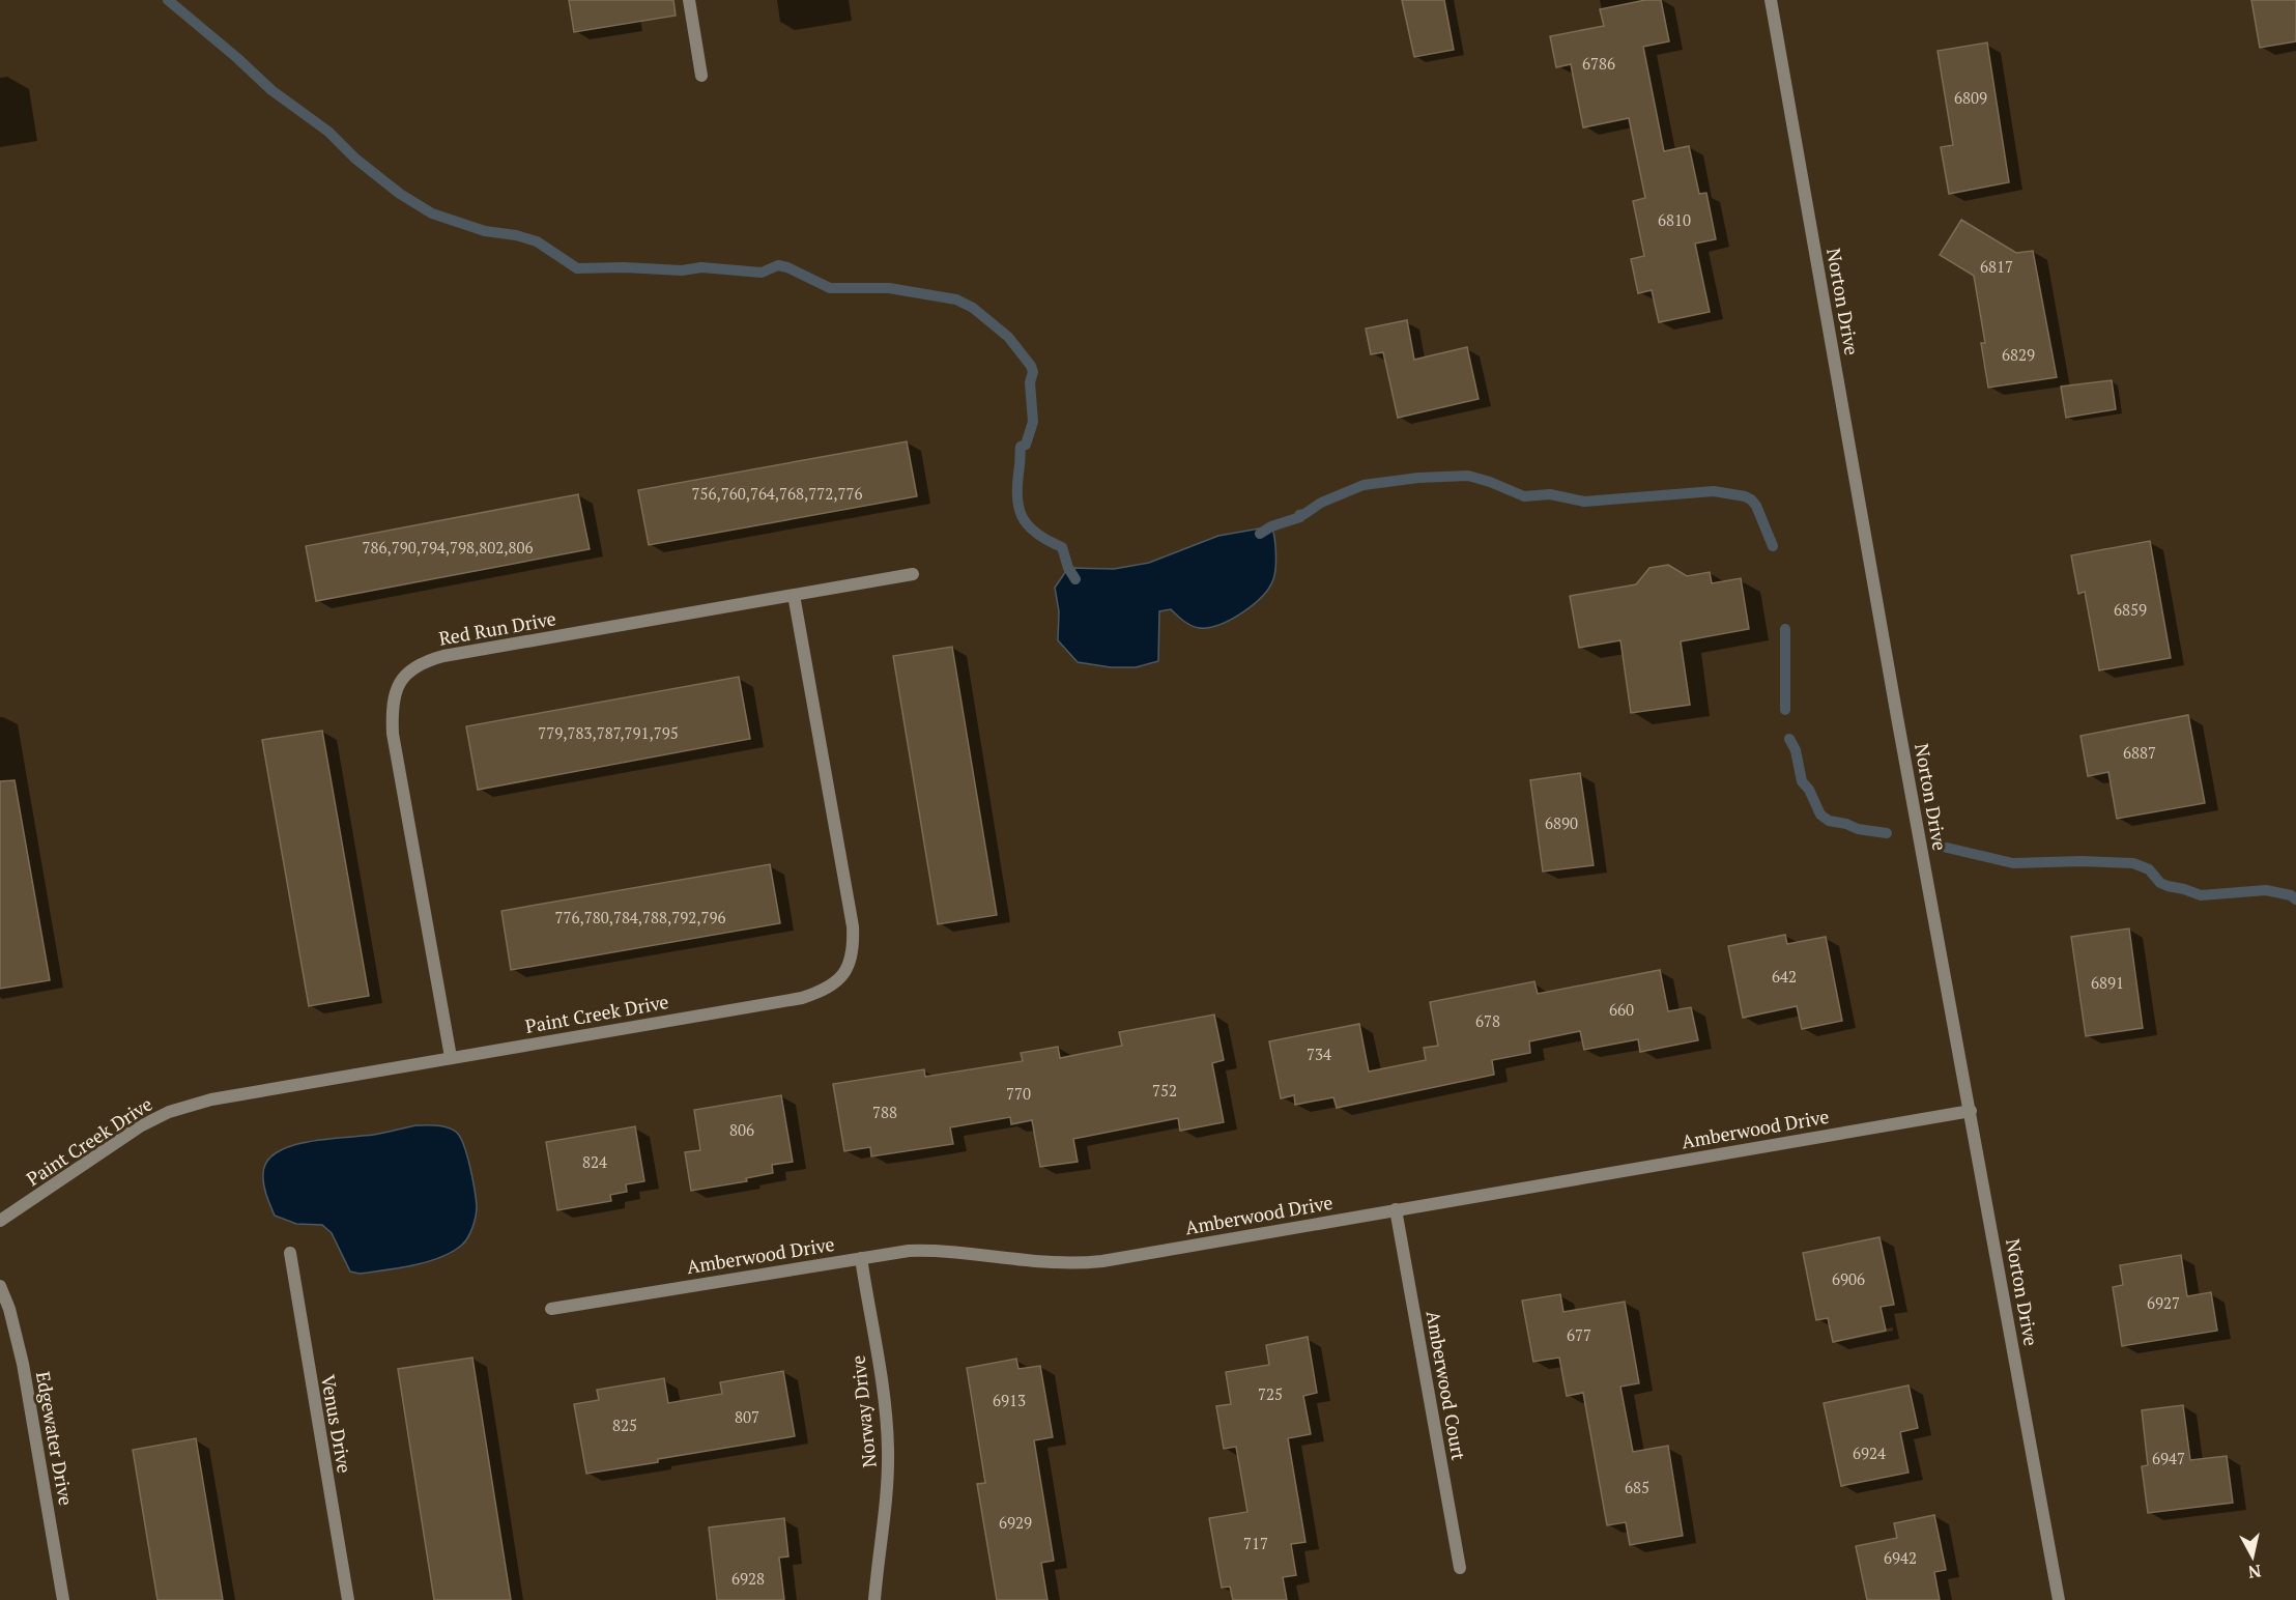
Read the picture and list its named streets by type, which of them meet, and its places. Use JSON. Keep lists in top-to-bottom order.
{
  "streets": {
    "street": [
      "Norton Drive",
      "Red Run Drive",
      "Paint Creek Drive",
      "Amberwood Drive",
      "Amberwood Court",
      "Norway Drive",
      "Venus Drive",
      "Edgewater Drive"
    ]
  },
  "crossings": [
    ["Norton Drive", "Amberwood Drive"],
    ["Red Run Drive", "Paint Creek Drive"],
    ["Amberwood Drive", "Amberwood Court"],
    ["Amberwood Drive", "Norway Drive"]
  ],
  "house_numbers": [
    "6786",
    "6809",
    "6810",
    "6817",
    "6829",
    "756,760,764,768,772,776",
    "786,790,794,798,802,806",
    "6859",
    "779,783,787,791,795",
    "6887",
    "6890",
    "776,780,784,788,792,796",
    "642",
    "6891",
    "660",
    "678",
    "734",
    "752",
    "770",
    "788",
    "806",
    "824",
    "6906",
    "6927",
    "677",
    "725",
    "6913",
    "807",
    "825",
    "6924",
    "6947",
    "685",
    "6929",
    "717",
    "6942",
    "6928"
  ],
  "north": "bottom"
}
